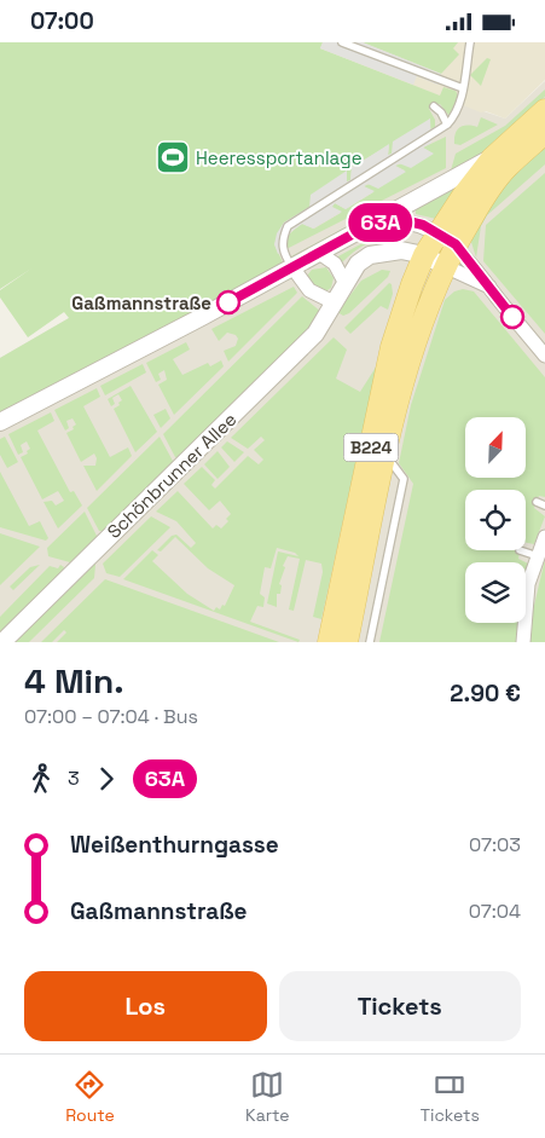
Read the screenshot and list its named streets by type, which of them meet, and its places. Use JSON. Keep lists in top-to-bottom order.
{
  "streets": {
    "main road": ["B224"],
    "street": ["Schönbrunner Allee"]
  },
  "crossings": [
    ["B224", "Schönbrunner Allee"]
  ],
  "places": {
    "sports": ["Heeressportanlage"],
    "other": ["Gaßmannstraße"]
  },
  "lines": ["bus line 63A"],
  "north": "top right",
  "page": {
    "status": "07:00",
    "on_map": "63A",
    "heading": ["4 Min.", "07:00 – 07:04 · Bus", "2.90 €"],
    "legs": ["3", "63A"],
    "list": [
      {
        "name": "Weißenthurngasse",
        "value": "07:03"
      },
      {
        "name": "Gaßmannstraße",
        "value": "07:04"
      }
    ],
    "buttons": ["Los", "Tickets"],
    "tabs": ["Route", "Karte", "Tickets"]
  }
}
